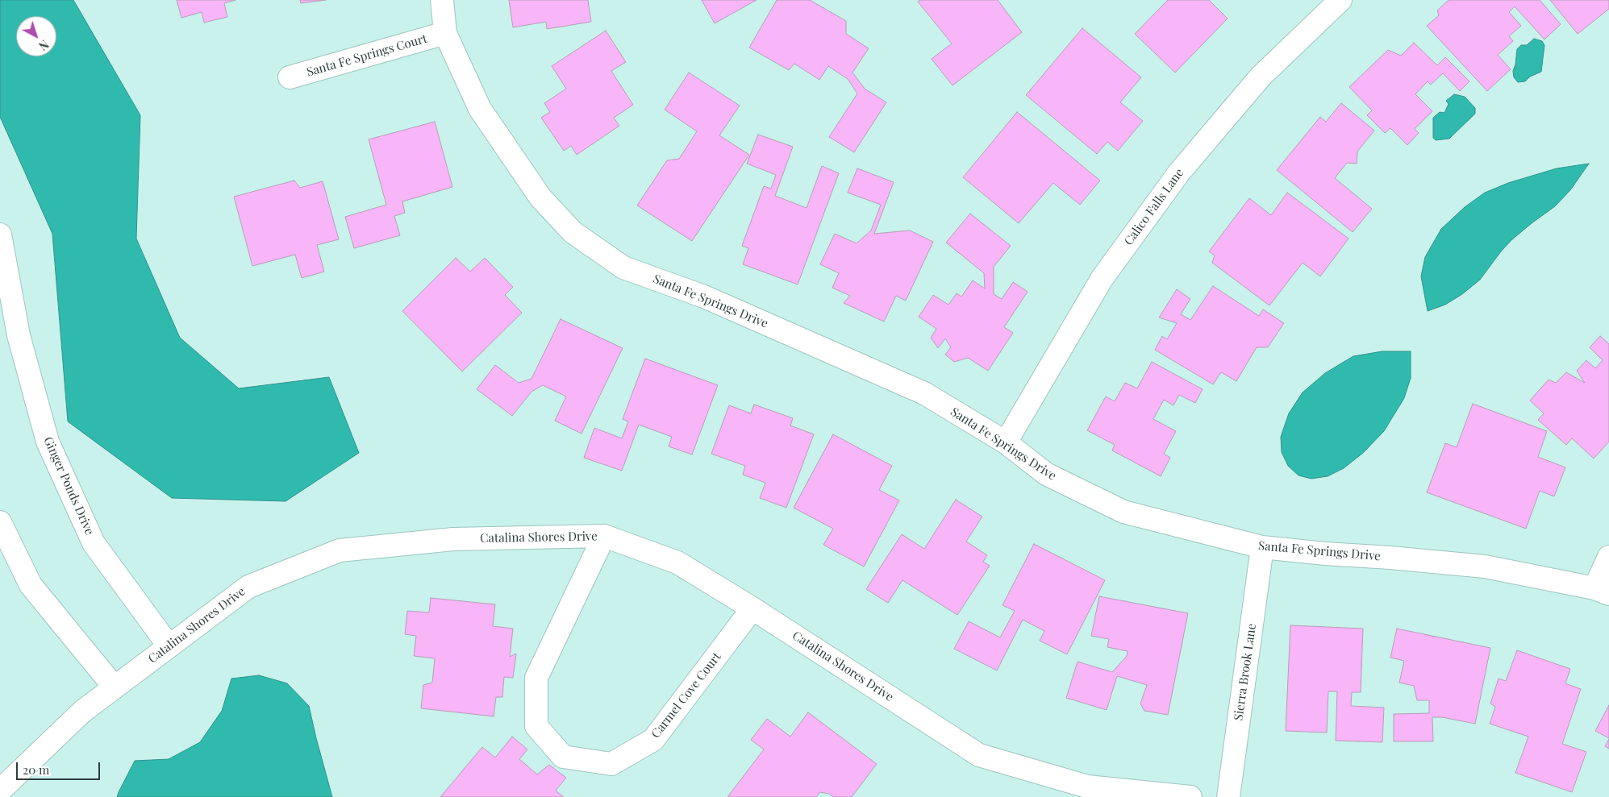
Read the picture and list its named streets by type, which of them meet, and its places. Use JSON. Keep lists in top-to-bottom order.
{
  "streets": {
    "street": [
      "Santa Fe Springs Court",
      "Calico Falls Lane",
      "Santa Fe Springs Drive",
      "Ginger Ponds Drive",
      "Catalina Shores Drive",
      "Sierra Brook Lane",
      "Carmel Cove Court"
    ]
  },
  "crossings": [
    ["Santa Fe Springs Court", "Santa Fe Springs Drive"],
    ["Calico Falls Lane", "Santa Fe Springs Drive"],
    ["Santa Fe Springs Drive", "Sierra Brook Lane"],
    ["Ginger Ponds Drive", "Catalina Shores Drive"],
    ["Catalina Shores Drive", "Carmel Cove Court"]
  ],
  "scale_bar": "20 m",
  "north": "bottom right"
}
